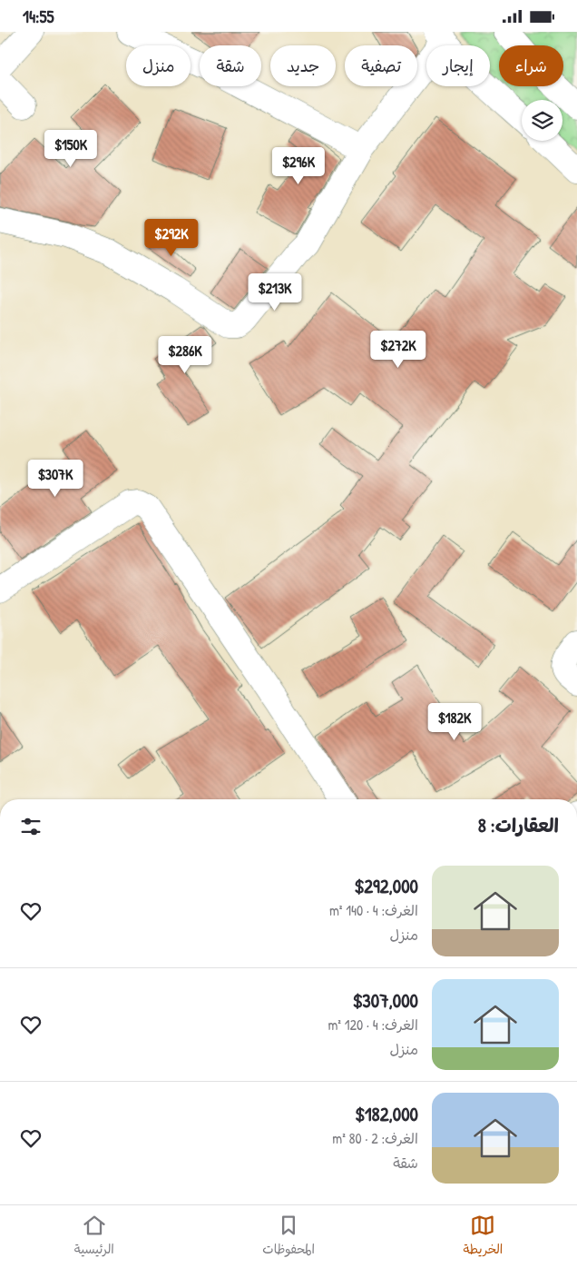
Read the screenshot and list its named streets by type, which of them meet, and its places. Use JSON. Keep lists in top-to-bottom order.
{
  "page": {
    "status": "14:55",
    "chip": [
      "شراء",
      "إيجار",
      "تصفية",
      "جديد",
      "شقة",
      "منزل"
    ],
    "price": [
      "$150K",
      "$296K",
      "$292K",
      "$213K",
      "$272K",
      "$286K",
      "$307K",
      "$182K"
    ],
    "heading": "العقارات: 8",
    "list": [
      {
        "name": "$292,000",
        "note": "الغرف: 4 · 140 m² · منزل"
      },
      {
        "name": "$307,000",
        "note": "الغرف: 4 · 120 m² · منزل"
      },
      {
        "name": "$182,000",
        "note": "الغرف: 2 · 80 m² · شقة"
      }
    ],
    "tabs": ["الخريطة", "المحفوظات", "الرئيسية"]
  }
}
